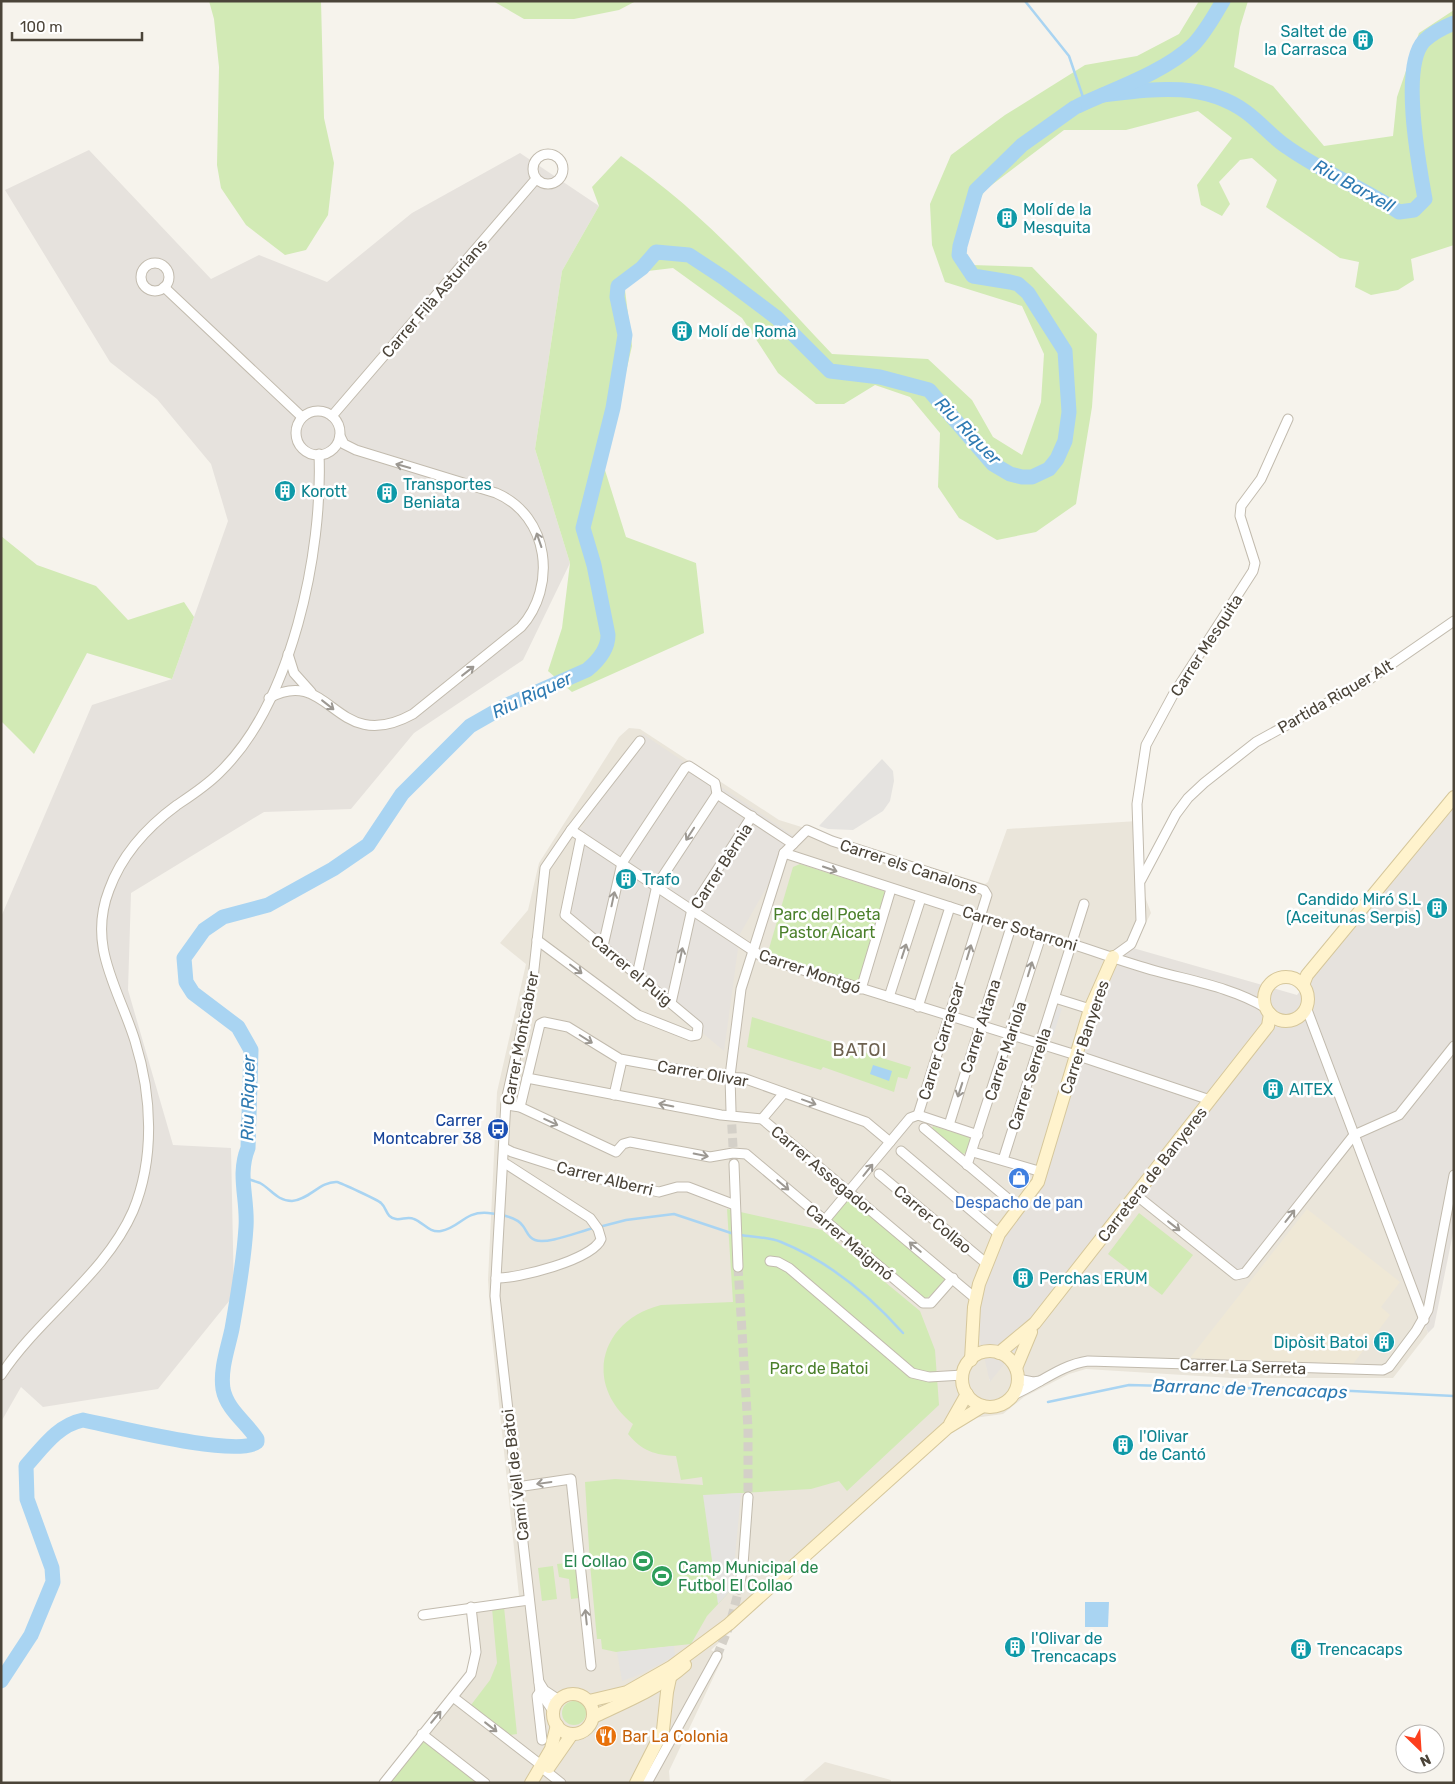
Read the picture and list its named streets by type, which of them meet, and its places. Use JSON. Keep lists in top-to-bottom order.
{
  "streets": {
    "main road": ["Carrer Banyeres", "Carretera de Banyeres"],
    "street": [
      "Carrer Filà Asturians",
      "Carrer Mesquita",
      "Partida Riquer Alt",
      "Carrer Bèrnia",
      "Carrer els Canalons",
      "Carrer Sotarroni",
      "Carrer el Puig",
      "Carrer Montgó",
      "Carrer Aitana",
      "Carrer Montcabrer",
      "Carrer Carrascar",
      "Carrer Mariola",
      "Carrer Olivar",
      "Carrer Serrella",
      "Carrer Assegador",
      "Carrer Alberri",
      "Carrer Collao",
      "Carrer Maigmó",
      "Carrer La Serreta",
      "Camí Vell de Batoi"
    ]
  },
  "crossings": [
    ["Carrer Mesquita", "Partida Riquer Alt"],
    ["Carrer Mesquita", "Carrer Banyeres"],
    ["Partida Riquer Alt", "Carrer Banyeres"],
    ["Carrer Bèrnia", "Carrer el Puig"],
    ["Carrer Bèrnia", "Carrer Montgó"],
    ["Carrer els Canalons", "Carrer Sotarroni"],
    ["Carrer els Canalons", "Carrer Carrascar"],
    ["Carrer Sotarroni", "Carrer Aitana"],
    ["Carrer Sotarroni", "Carrer Banyeres"],
    ["Carrer Sotarroni", "Carrer Carrascar"],
    ["Carrer Sotarroni", "Carrer Mariola"],
    ["Carrer Sotarroni", "Carrer Serrella"],
    ["Carrer Sotarroni", "Carretera de Banyeres"],
    ["Carrer el Puig", "Carrer Montgó"],
    ["Carrer el Puig", "Carrer Montcabrer"],
    ["Carrer Montgó", "Carrer Aitana"],
    ["Carrer Montgó", "Carrer Banyeres"],
    ["Carrer Montgó", "Carrer Montcabrer"],
    ["Carrer Montgó", "Carrer Carrascar"],
    ["Carrer Montgó", "Carrer Mariola"],
    ["Carrer Montgó", "Carrer Serrella"],
    ["Carrer Montgó", "Carretera de Banyeres"],
    ["Carrer Banyeres", "Carrer Assegador"],
    ["Carrer Banyeres", "Carretera de Banyeres"],
    ["Carrer Banyeres", "Carrer Collao"],
    ["Carrer Banyeres", "Carrer La Serreta"],
    ["Carrer Montcabrer", "Carrer Olivar"],
    ["Carrer Montcabrer", "Carrer Assegador"],
    ["Carrer Montcabrer", "Carrer Alberri"],
    ["Carrer Montcabrer", "Carrer Maigmó"],
    ["Carrer Montcabrer", "Camí Vell de Batoi"],
    ["Carrer Carrascar", "Carrer Olivar"],
    ["Carrer Carrascar", "Carrer Assegador"],
    ["Carrer Carrascar", "Carrer Maigmó"],
    ["Carrer Assegador", "Carrer Maigmó"],
    ["Carretera de Banyeres", "Carrer La Serreta"]
  ],
  "one_way": [
    "Carrer Aitana",
    "Carrer Mariola",
    "Carrer Olivar",
    "Carrer Maigmó"
  ],
  "districts": ["BATOI"],
  "water": ["Riu Barxell", "Riu Riquer", "Barranc de Trencacaps"],
  "parks": ["Parc del Poeta Pastor Aicart", "Parc de Batoi"],
  "places": {
    "building": [
      "Saltet de la Carrasca",
      "Molí de la Mesquita",
      "Molí de Romà",
      "Korott",
      "Transportes Beniata",
      "Trafo",
      "Candido Miró S.L (Aceitunas Serpis)",
      "AITEX",
      "Perchas ERUM",
      "Dipòsit Batoi",
      "l'Olivar de Cantó",
      "l'Olivar de Trencacaps",
      "Trencacaps"
    ],
    "bus stop": ["Carrer Montcabrer 38"],
    "shop": ["Despacho de pan"],
    "sports": ["El Collao", "Camp Municipal de Futbol El Collao"],
    "restaurant": ["Bar La Colonia"]
  },
  "scale_bar": "100 m",
  "north": "bottom right"
}
